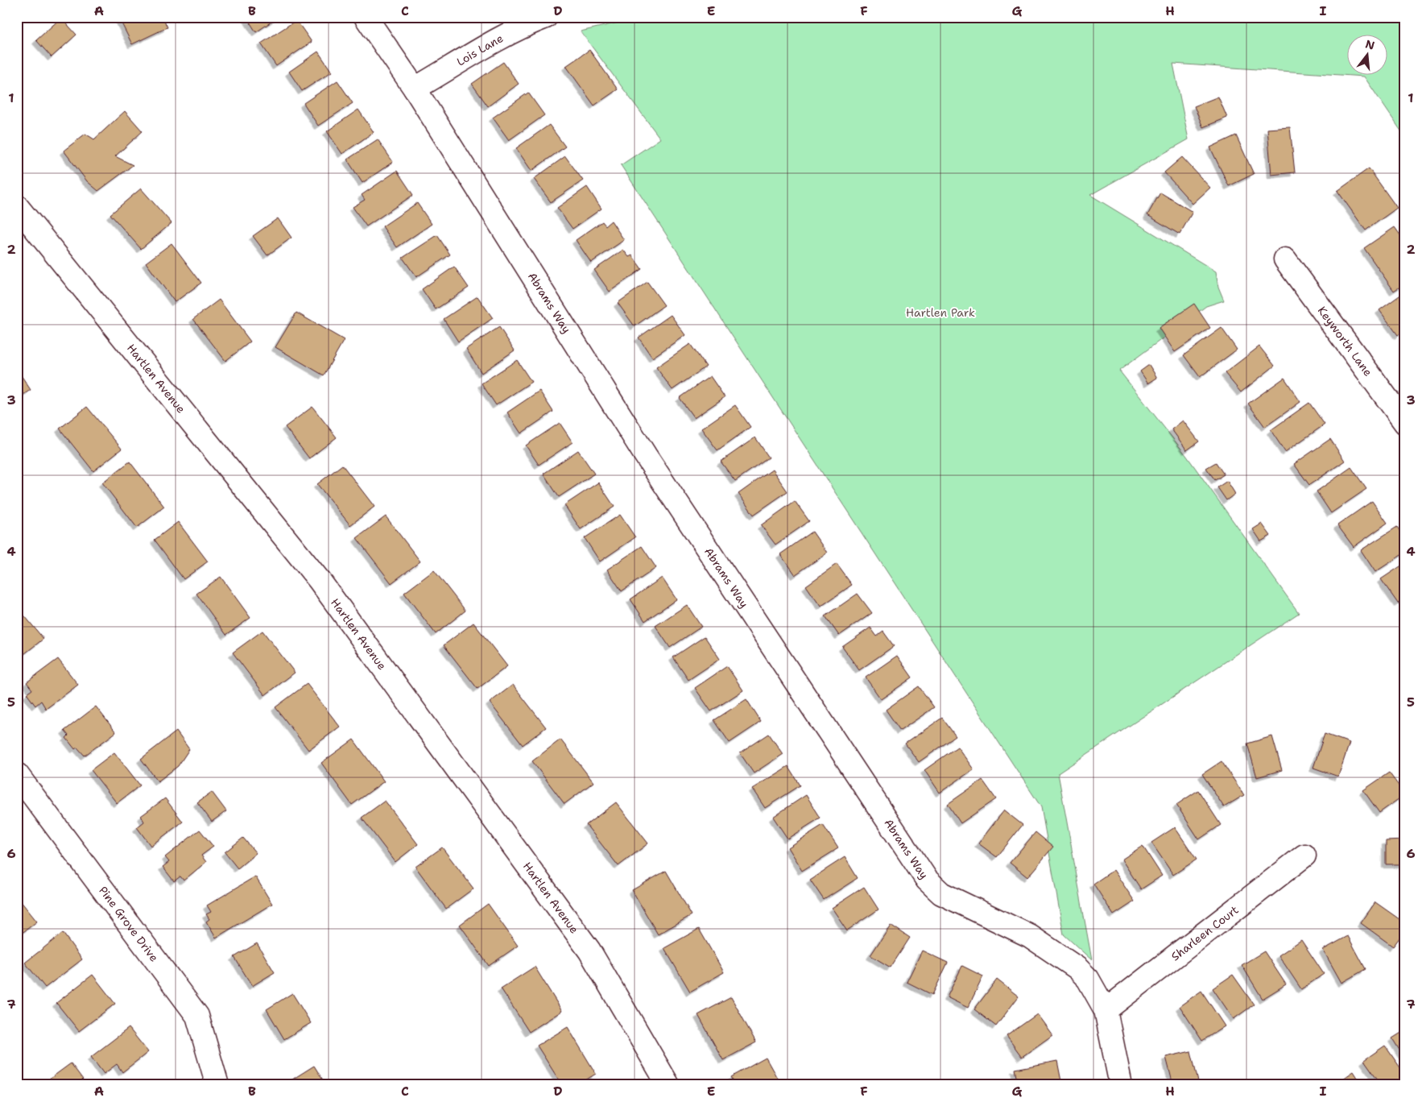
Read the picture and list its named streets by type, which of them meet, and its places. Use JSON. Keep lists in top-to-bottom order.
{
  "streets": {
    "street": [
      "Lois Lane",
      "Abrams Way",
      "Keyworth Lane",
      "Hartlen Avenue",
      "Pine Grove Drive",
      "Sharleen Court"
    ]
  },
  "crossings": [
    ["Lois Lane", "Abrams Way"],
    ["Abrams Way", "Sharleen Court"]
  ],
  "parks": ["Hartlen Park"],
  "north": "top",
  "grid": {
    "columns": [
      "A",
      "B",
      "C",
      "D",
      "E",
      "F",
      "G",
      "H",
      "I"
    ],
    "rows": [
      "1",
      "2",
      "3",
      "4",
      "5",
      "6",
      "7"
    ]
  }
}
